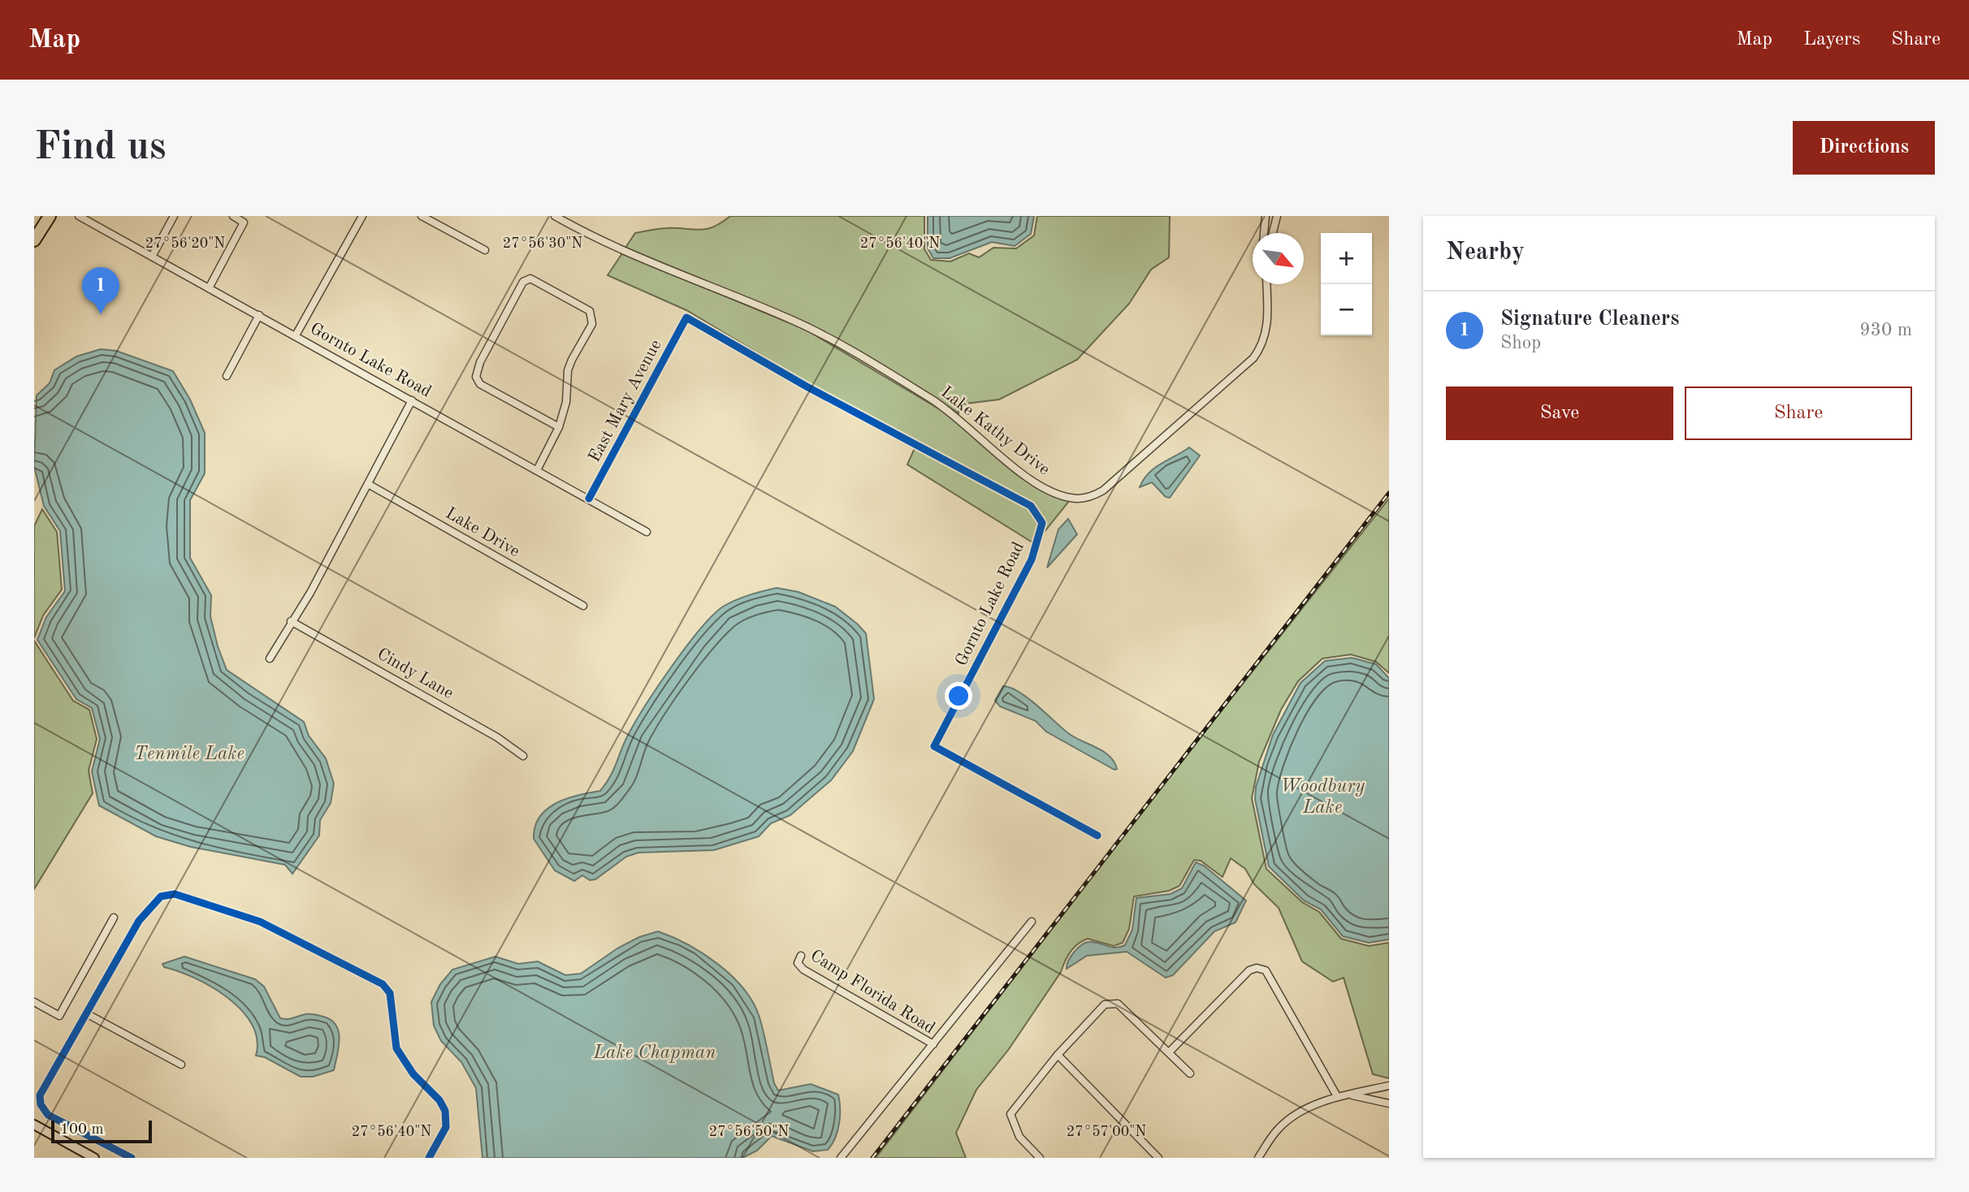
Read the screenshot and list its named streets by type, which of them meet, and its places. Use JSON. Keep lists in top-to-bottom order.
{
  "streets": {
    "street": [
      "Gornto Lake Road",
      "East Mary Avenue",
      "Lake Kathy Drive",
      "Lake Drive",
      "Cindy Lane",
      "Camp Florida Road"
    ]
  },
  "crossings": [
    ["Gornto Lake Road", "East Mary Avenue"]
  ],
  "water": ["Tenmile Lake", "Woodbury Lake", "Lake Chapman"],
  "scale_bar": "100 m",
  "north": "bottom right",
  "page": {
    "header": "Map",
    "nav": ["Map", "Layers", "Share"],
    "buttons": [
      "Directions",
      ["Save", "Share"]
    ],
    "title": "Find us",
    "heading": "Nearby",
    "map_buttons": ["+", "−"],
    "pins": "1",
    "list": [
      {
        "mark": "1",
        "name": "Signature Cleaners",
        "note": "Shop",
        "value": "930 m"
      }
    ],
    "scale": "100 m"
  },
  "coordinates": [
    "27°56'20\"N",
    "27°56'30\"N",
    "27°56'40\"N",
    "27°56'50\"N",
    "27°57'00\"N"
  ]
}
